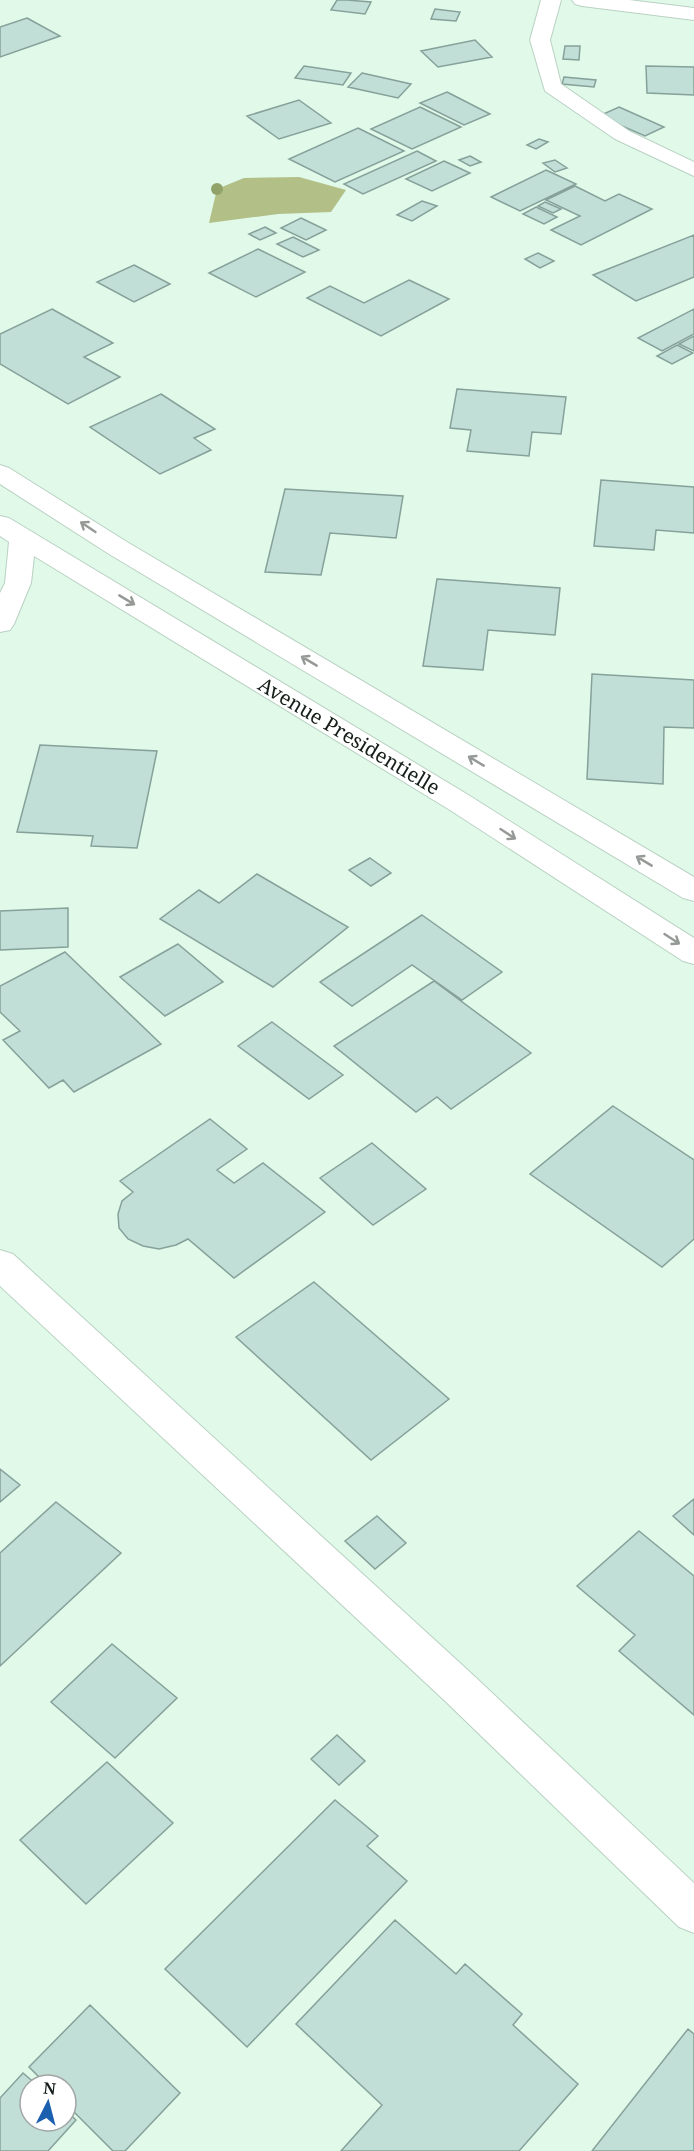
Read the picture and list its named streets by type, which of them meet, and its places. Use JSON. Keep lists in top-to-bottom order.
{
  "streets": {
    "street": ["Avenue Presidentielle"]
  },
  "north": "top"
}
